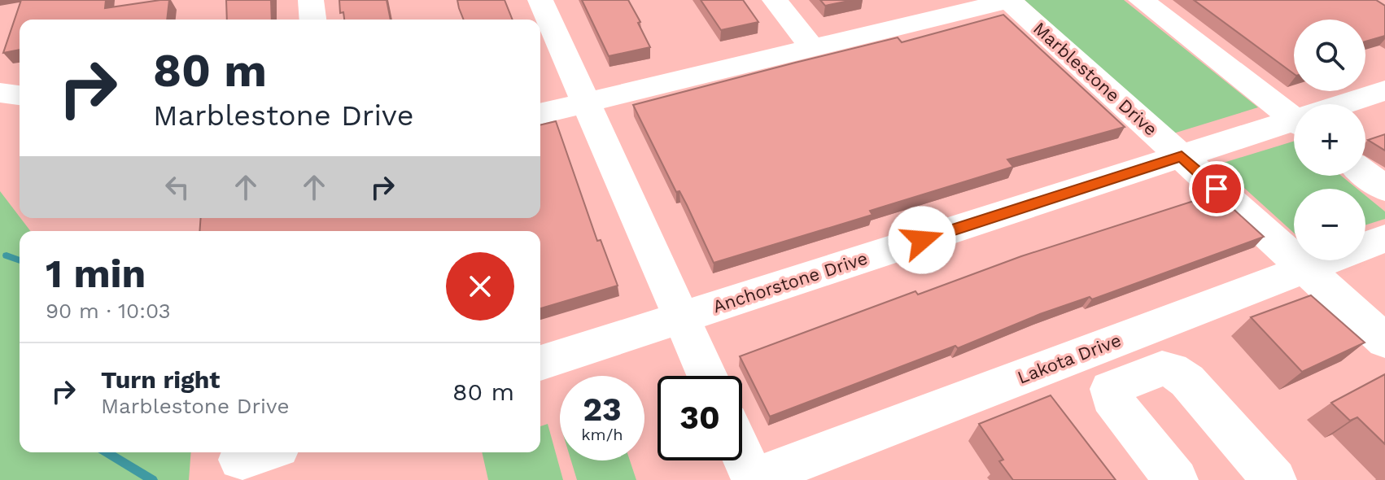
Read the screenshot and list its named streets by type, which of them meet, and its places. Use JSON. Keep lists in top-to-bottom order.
{
  "streets": {
    "street": ["Marblestone Drive", "Anchorstone Drive", "Lakota Drive"]
  },
  "crossings": [
    ["Marblestone Drive", "Anchorstone Drive"],
    ["Marblestone Drive", "Lakota Drive"]
  ],
  "page": {
    "map_buttons": ["+", "−"],
    "turn": ["80 m", "Marblestone Drive"],
    "heading": ["1 min", "90 m · 10:03"],
    "list": [
      {
        "name": "Turn right",
        "note": "Marblestone Drive",
        "value": "80 m"
      }
    ],
    "speed": "23 km/h",
    "limit": "30"
  }
}
